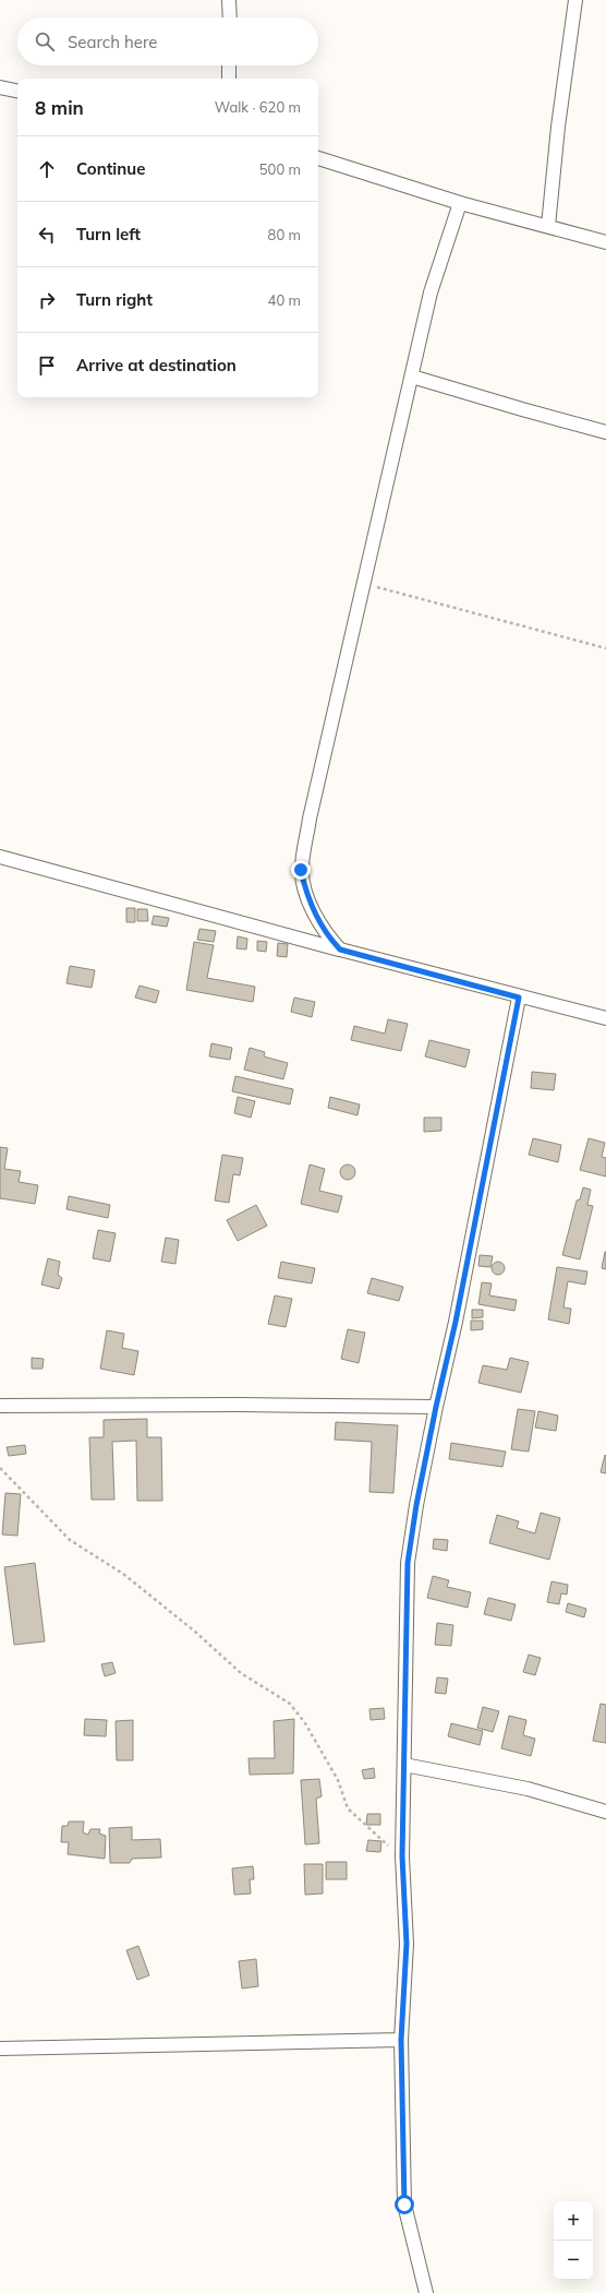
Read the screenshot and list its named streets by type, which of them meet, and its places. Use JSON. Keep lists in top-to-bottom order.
{
  "page": {
    "search": "Search here",
    "heading": ["8 min", "Walk · 620 m"],
    "list": [
      ["Continue", "500 m"],
      ["Turn left", "80 m"],
      ["Turn right", "40 m"],
      "Arrive at destination"
    ],
    "map_buttons": ["+", "−"]
  }
}
